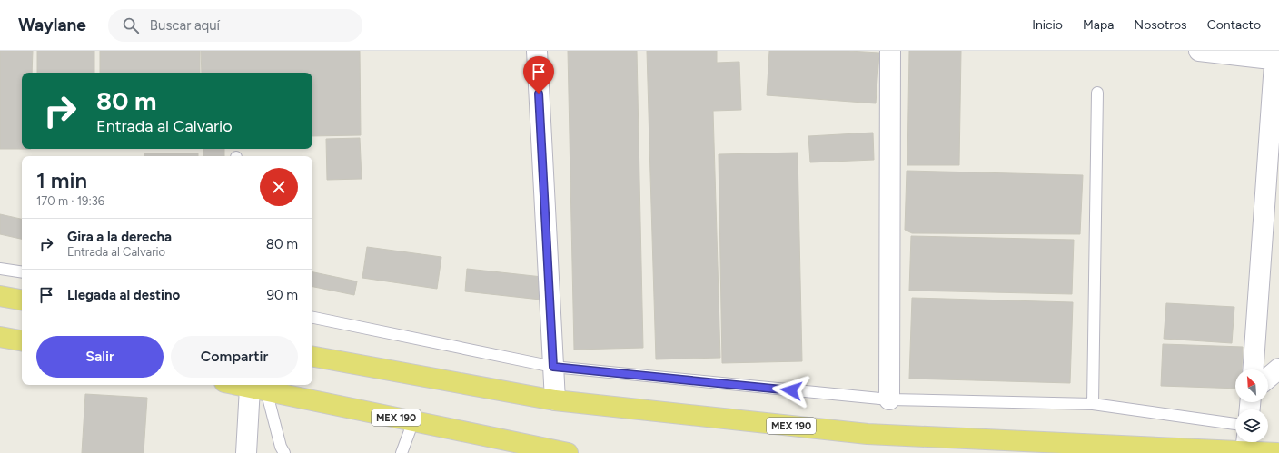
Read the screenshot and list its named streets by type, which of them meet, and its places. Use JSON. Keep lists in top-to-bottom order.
{
  "streets": {
    "main road": ["MEX 190"]
  },
  "north": "top left",
  "page": {
    "header": "Waylane",
    "search": "Buscar aquí",
    "nav": [
      "Inicio",
      "Mapa",
      "Nosotros",
      "Contacto"
    ],
    "turn": ["80 m", "Entrada al Calvario"],
    "heading": ["1 min", "170 m · 19:36"],
    "list": [
      {
        "name": "Gira a la derecha",
        "note": "Entrada al Calvario",
        "value": "80 m"
      },
      {
        "name": "Llegada al destino",
        "value": "90 m"
      }
    ],
    "buttons": ["Salir", "Compartir"]
  }
}
